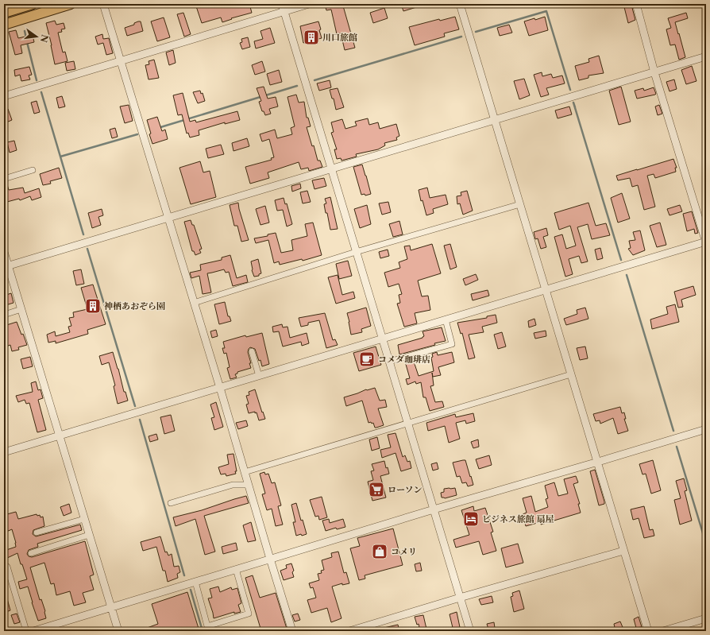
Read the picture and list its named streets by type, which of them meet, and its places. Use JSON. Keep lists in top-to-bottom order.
{
  "places": {
    "building": ["川口旅館", "神栖あおぞら園"],
    "cafe": ["コメダ珈琲店"],
    "supermarket": ["ローソン"],
    "hotel": ["ビジネス旅館 扇屋"],
    "shop": ["コメリ"]
  },
  "north": "right"
}
